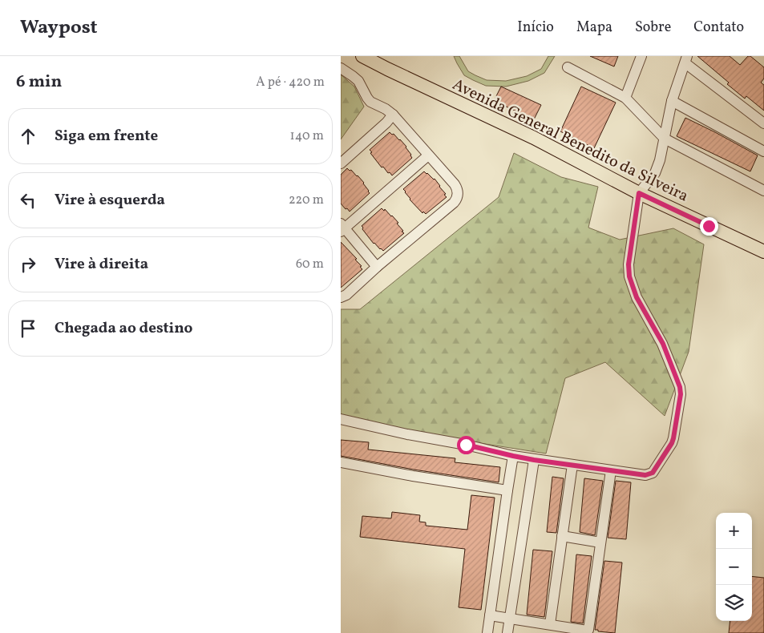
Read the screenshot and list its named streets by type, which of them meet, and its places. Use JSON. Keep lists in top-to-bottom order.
{
  "streets": {
    "main road": ["Avenida General Benedito da Silveira"]
  },
  "page": {
    "header": "Waypost",
    "nav": [
      "Início",
      "Mapa",
      "Sobre",
      "Contato"
    ],
    "heading": ["6 min", "A pé · 420 m"],
    "list": [
      ["Siga em frente", "140 m"],
      ["Vire à esquerda", "220 m"],
      ["Vire à direita", "60 m"],
      "Chegada ao destino"
    ],
    "map_buttons": ["+", "−"]
  }
}
